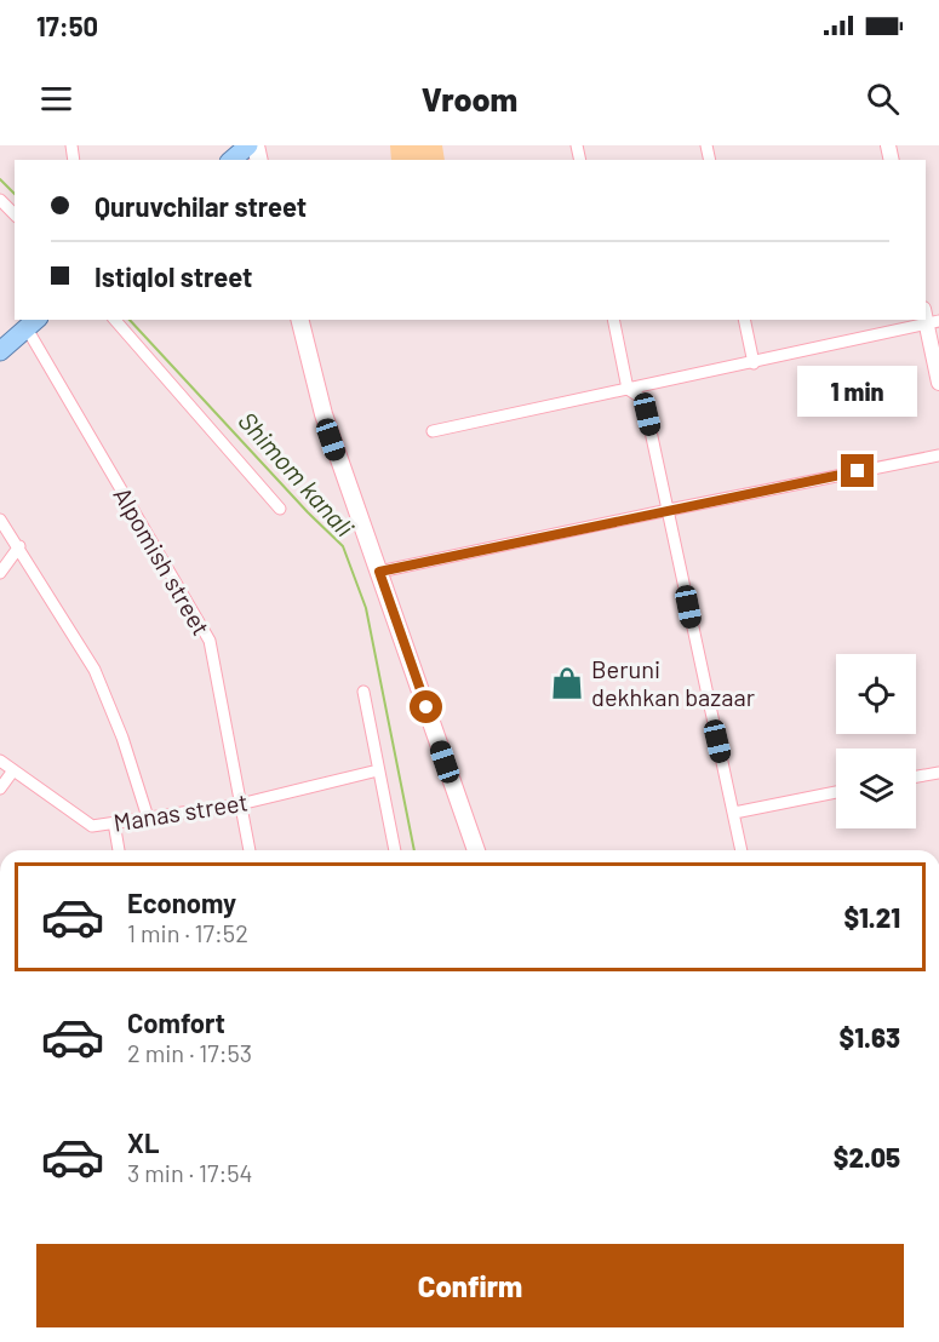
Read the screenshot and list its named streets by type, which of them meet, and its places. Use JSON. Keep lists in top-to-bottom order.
{
  "streets": {
    "street": ["Alpomish street", "Manas street"]
  },
  "crossings": [
    ["Alpomish street", "Manas street"]
  ],
  "water": ["Shimom kanali"],
  "places": {
    "shop": ["Beruni dekhkan bazaar"]
  },
  "page": {
    "status": "17:50",
    "header": "Vroom",
    "banner": ["Quruvchilar street", "Istiqlol street"],
    "bubble": "1 min",
    "list": [
      {
        "name": "Economy",
        "note": "1 min · 17:52",
        "value": "$1.21"
      },
      {
        "name": "Comfort",
        "note": "2 min · 17:53",
        "value": "$1.63"
      },
      {
        "name": "XL",
        "note": "3 min · 17:54",
        "value": "$2.05"
      }
    ],
    "buttons": "Confirm"
  }
}
